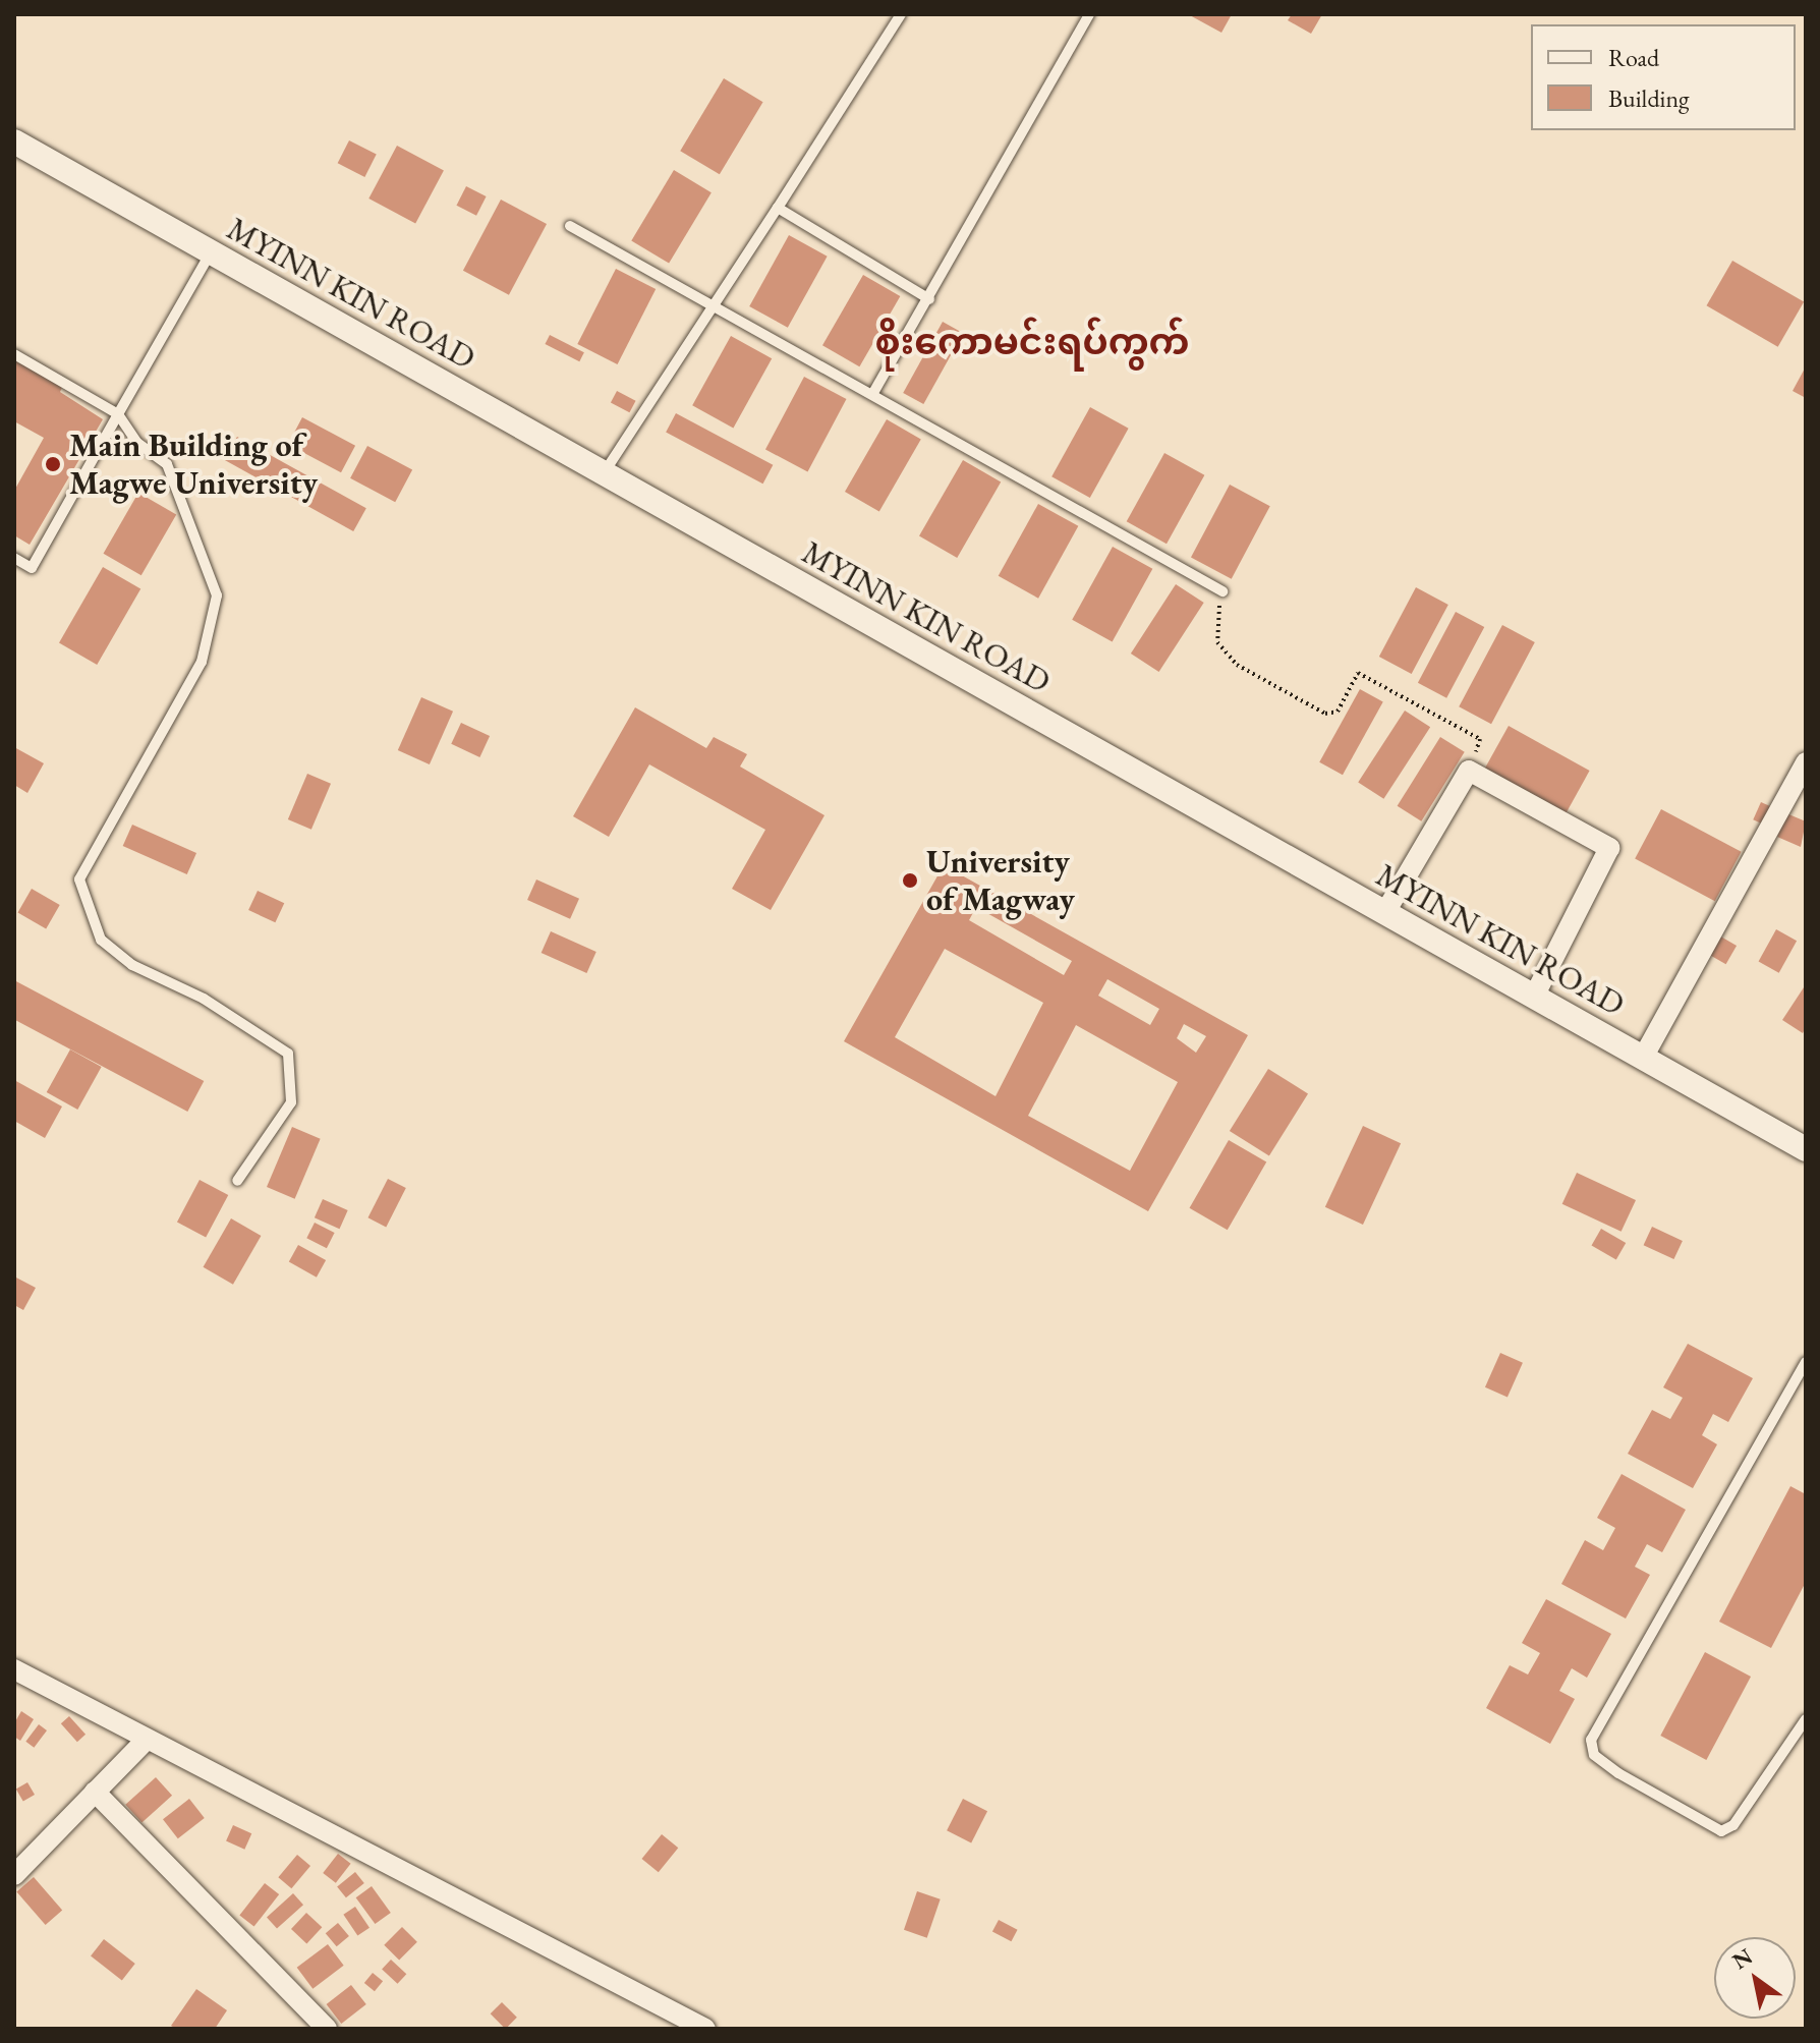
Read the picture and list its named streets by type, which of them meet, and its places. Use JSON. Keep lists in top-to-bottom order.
{
  "streets": {
    "street": ["MYINN KIN ROAD"]
  },
  "districts": ["စိုးကောမင်းရပ်ကွက်"],
  "places": ["Main Building of Magwe University", "University of Magway"],
  "legend": ["Road", "Building"],
  "north": "top left"
}
